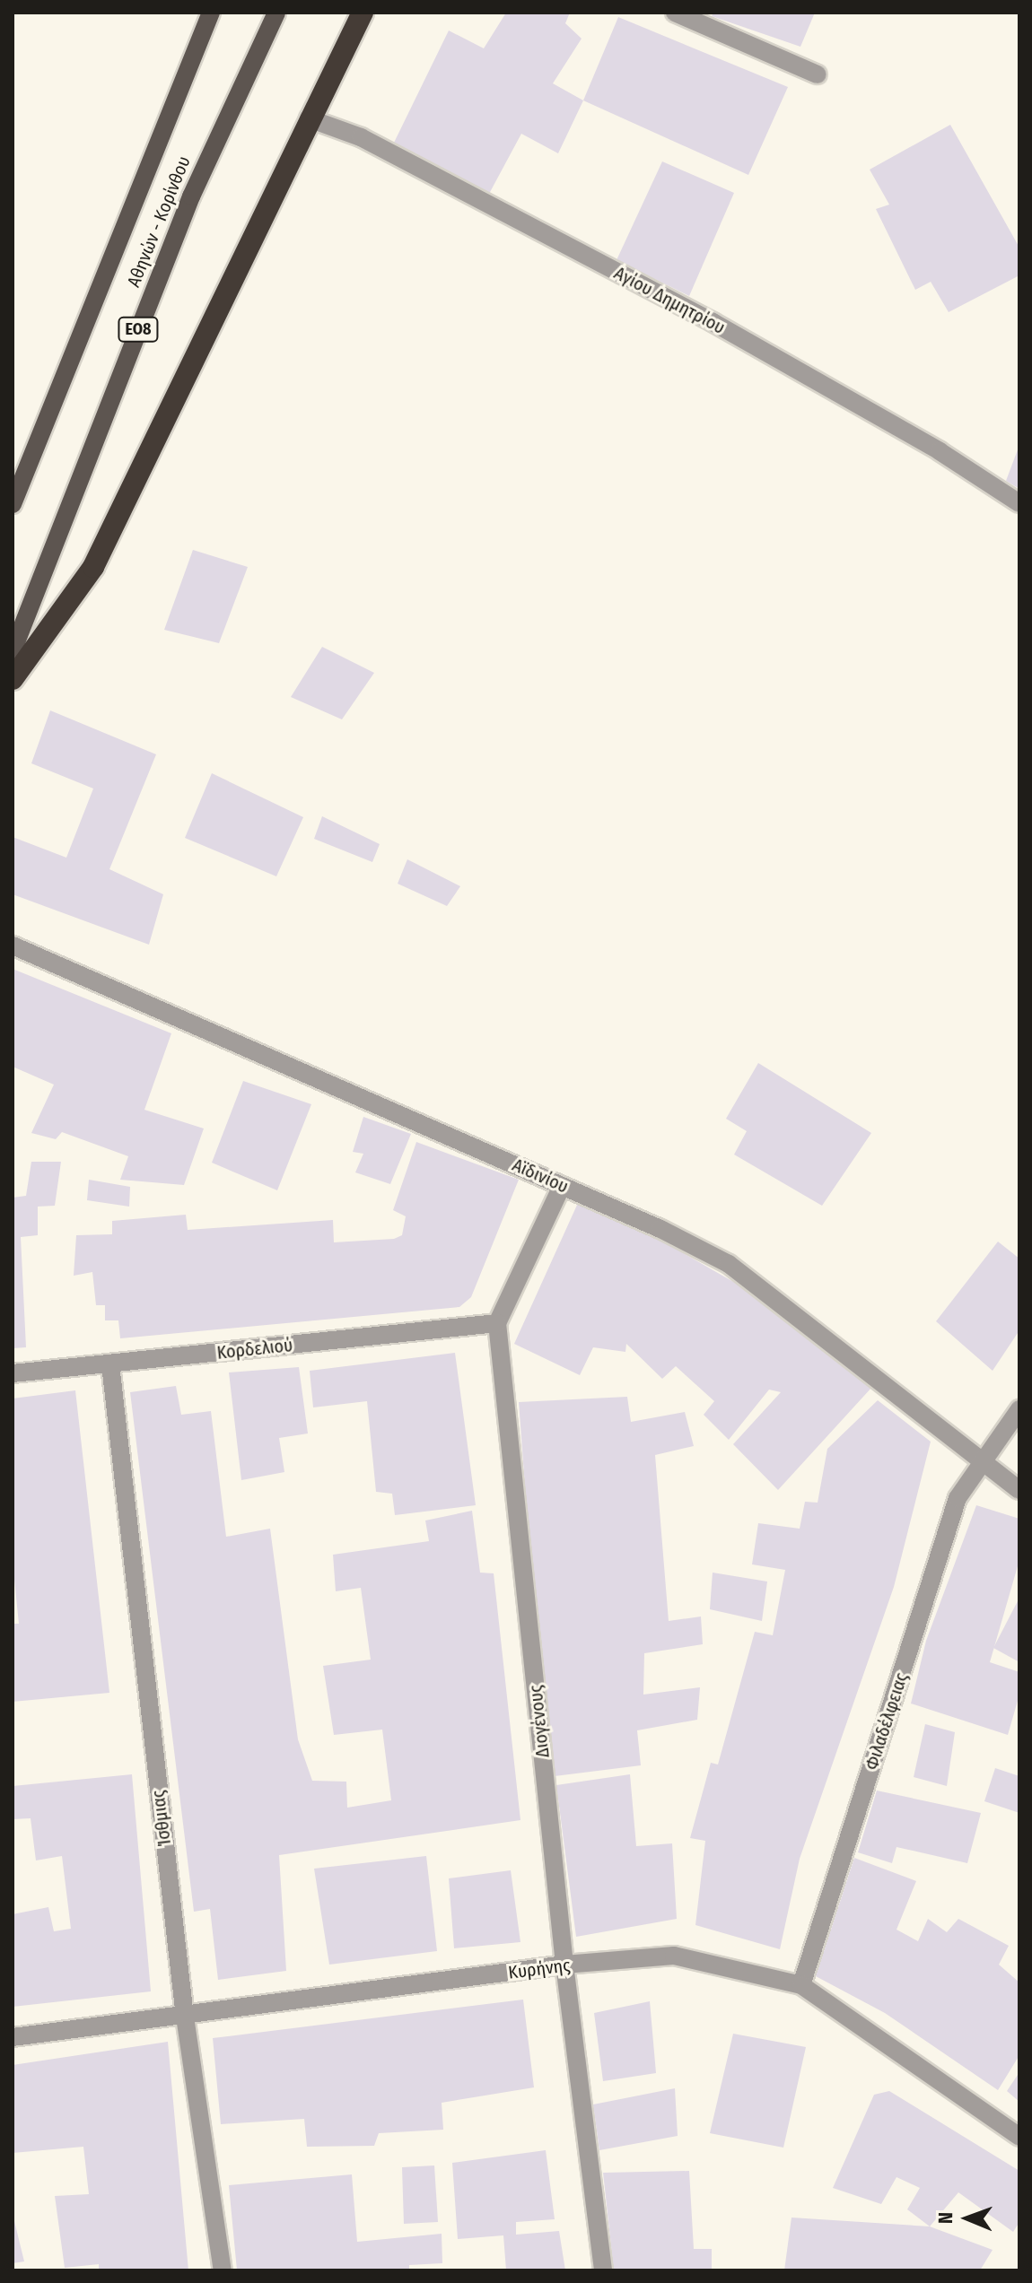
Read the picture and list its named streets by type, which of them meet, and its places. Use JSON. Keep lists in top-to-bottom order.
{
  "streets": {
    "main road": ["Αθηνών - Κορίνθου", "ΕΟ8"],
    "street": [
      "Αγίου Δημητρίου",
      "Αϊδινίου",
      "Κορδελιού",
      "Διογένους",
      "Φιλαδέλφειας",
      "Ίσθμιας",
      "Κυρήνης"
    ]
  },
  "crossings": [
    ["Αϊδινίου", "Φιλαδέλφειας"],
    ["Κορδελιού", "Διογένους"],
    ["Κορδελιού", "Ίσθμιας"],
    ["Διογένους", "Κυρήνης"],
    ["Φιλαδέλφειας", "Κυρήνης"],
    ["Ίσθμιας", "Κυρήνης"]
  ],
  "north": "left"
}
